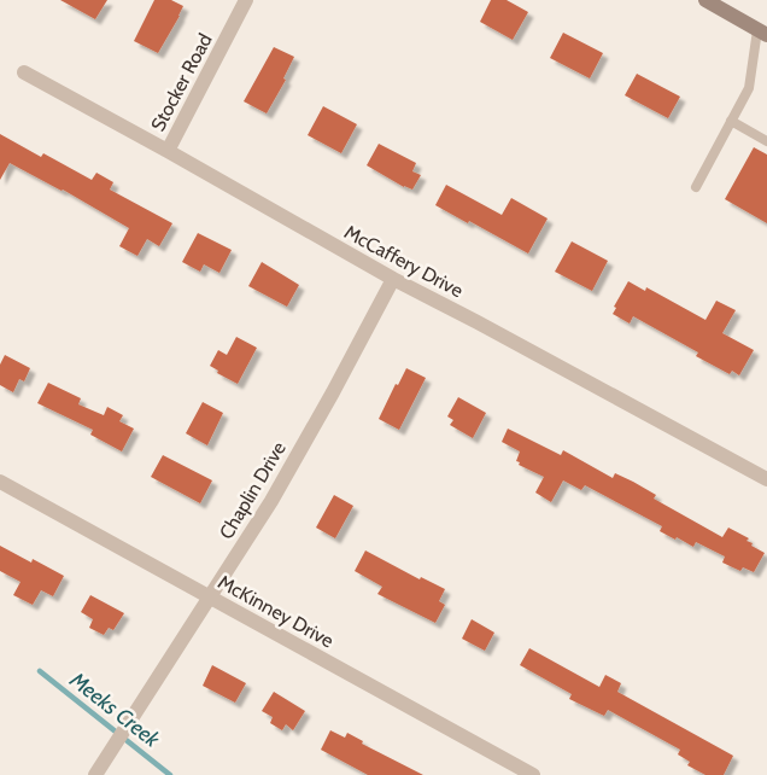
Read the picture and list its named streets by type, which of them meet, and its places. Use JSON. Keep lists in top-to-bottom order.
{
  "streets": {
    "street": [
      "Stocker Road",
      "McCaffery Drive",
      "Chaplin Drive",
      "McKinney Drive"
    ]
  },
  "crossings": [
    ["Stocker Road", "McCaffery Drive"],
    ["McCaffery Drive", "Chaplin Drive"],
    ["Chaplin Drive", "McKinney Drive"]
  ],
  "water": ["Meeks Creek"]
}
